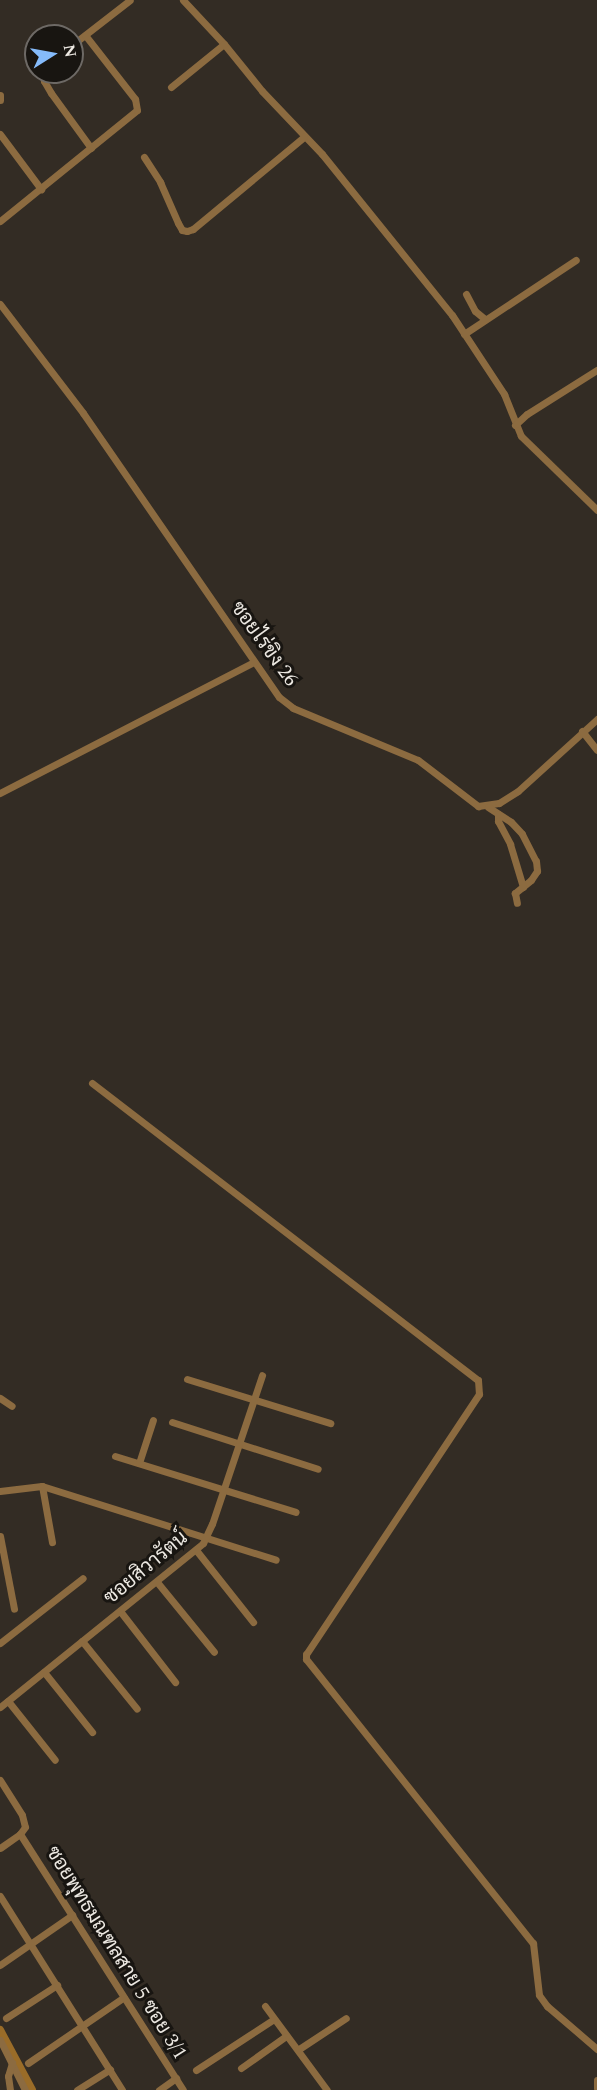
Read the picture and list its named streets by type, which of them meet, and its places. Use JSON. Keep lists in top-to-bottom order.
{
  "streets": {
    "street": ["ซอยไร่ขิง 26", "ซอยสิวารัตน์", "ซอยพุทธมณฑลสาย 5 ซอย 3/1"]
  },
  "north": "right"
}
